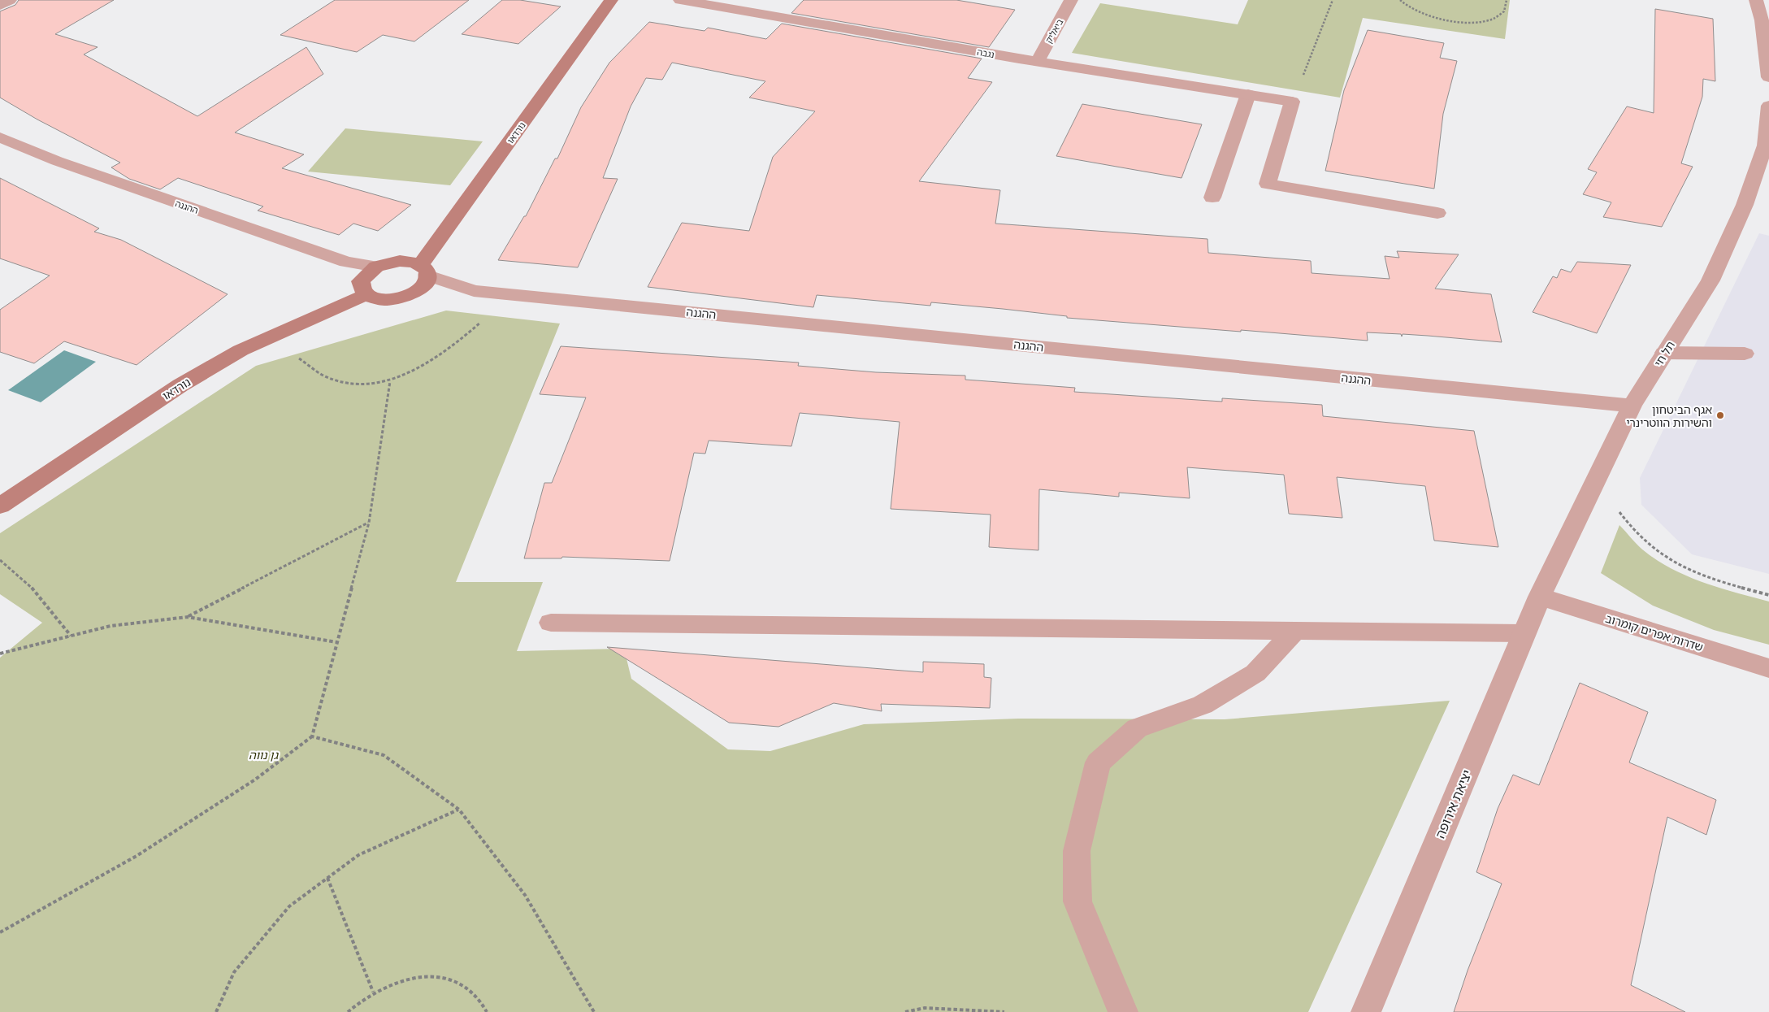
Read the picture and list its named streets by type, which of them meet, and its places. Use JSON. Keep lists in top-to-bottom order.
{
  "streets": {
    "street": [
      "ביאליק",
      "נגבה",
      "נורדאו",
      "ההגנה",
      "תל חי",
      "שדרות אפרים קומרוב",
      "יציאת אירופה"
    ]
  },
  "crossings": [
    ["ביאליק", "נגבה"],
    ["נורדאו", "ההגנה"],
    ["ההגנה", "תל חי"],
    ["תל חי", "שדרות אפרים קומרוב"],
    ["תל חי", "יציאת אירופה"],
    ["שדרות אפרים קומרוב", "יציאת אירופה"]
  ],
  "parks": ["גן נווה"],
  "places": ["אגף הביטחון והשירות הווטרינרי"]
}
